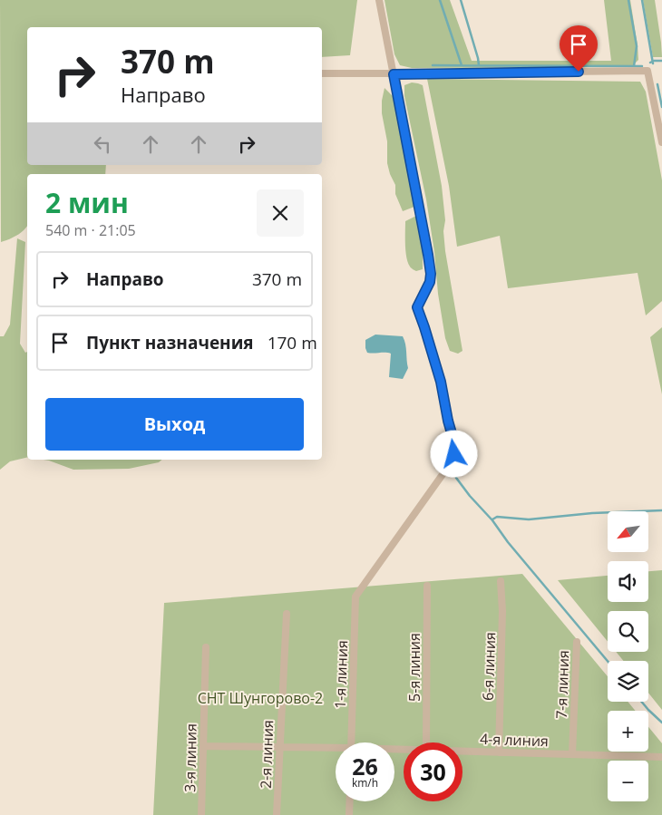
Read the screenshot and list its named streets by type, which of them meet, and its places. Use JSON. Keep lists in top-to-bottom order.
{
  "streets": {
    "street": [
      "6-я линия",
      "5-я линия",
      "1-я линия",
      "7-я линия",
      "4-я линия",
      "2-я линия",
      "3-я линия"
    ]
  },
  "crossings": [
    ["6-я линия", "4-я линия"],
    ["7-я линия", "4-я линия"],
    ["4-я линия", "2-я линия"],
    ["4-я линия", "3-я линия"]
  ],
  "parks": ["СНТ Шунгорово-2"],
  "north": "bottom left",
  "page": {
    "turn": ["370 m", "Направо"],
    "heading": ["2 мин", "540 m · 21:05"],
    "list": [
      {
        "name": "Направо",
        "value": "370 m"
      },
      {
        "name": "Пункт назначения",
        "value": "170 m"
      }
    ],
    "buttons": "Выход",
    "map_buttons": ["+", "−"],
    "speed": "26 km/h",
    "limit": "30"
  }
}
